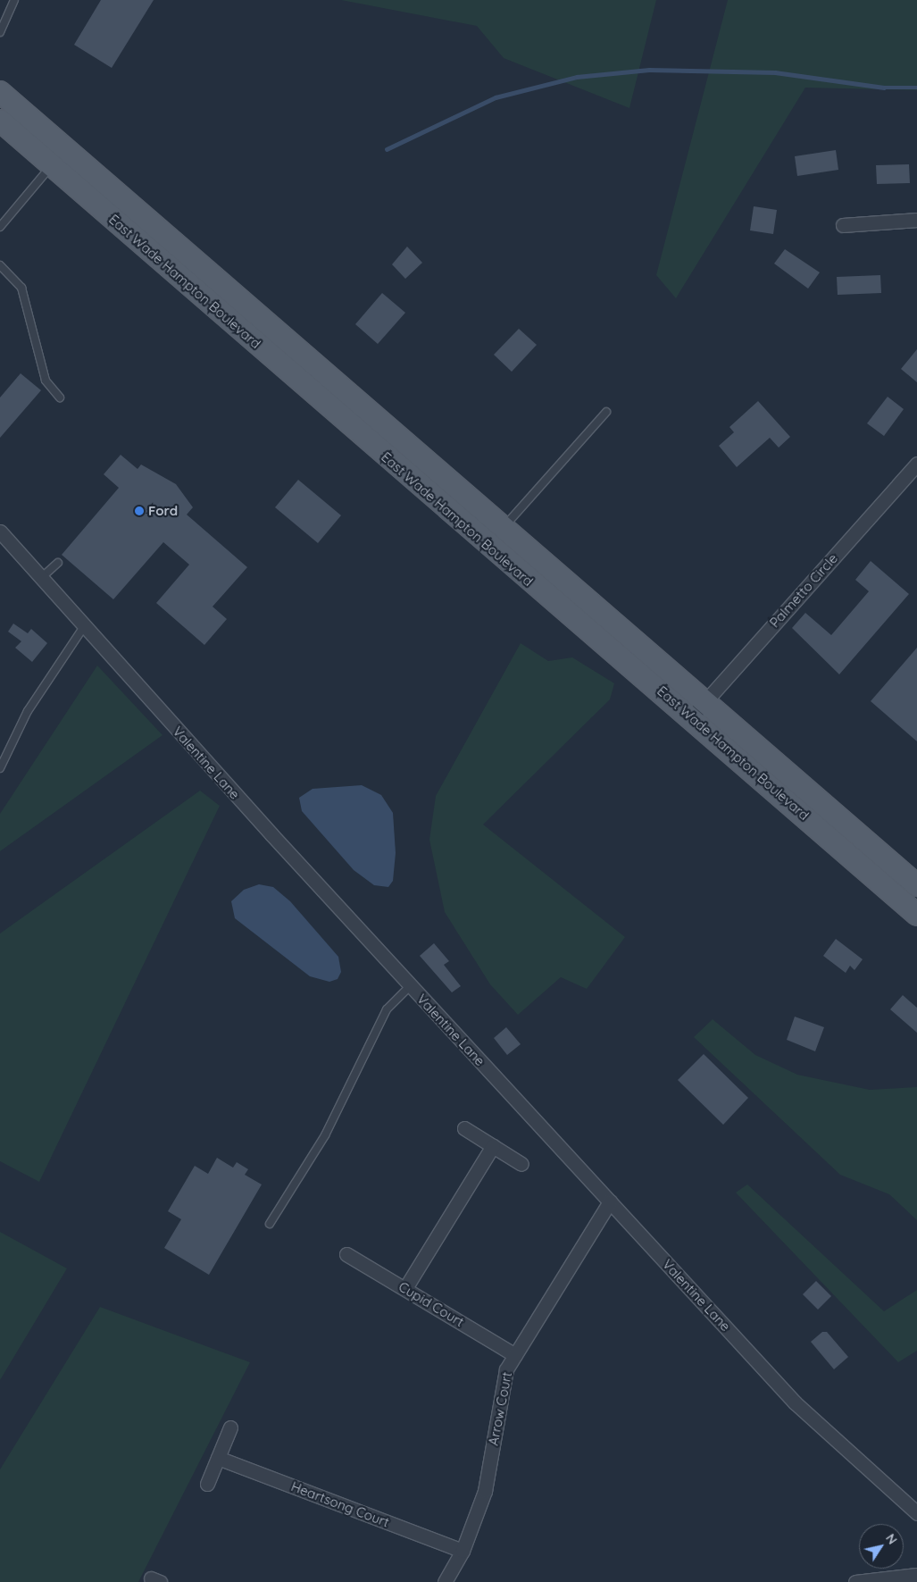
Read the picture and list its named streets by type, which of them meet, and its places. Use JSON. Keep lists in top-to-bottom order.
{
  "streets": {
    "main road": ["East Wade Hampton Boulevard"],
    "street": [
      "Palmetto Circle",
      "Valentine Lane",
      "Cupid Court",
      "Arrow Court",
      "Heartsong Court"
    ]
  },
  "crossings": [
    ["East Wade Hampton Boulevard", "Palmetto Circle"],
    ["Valentine Lane", "Arrow Court"],
    ["Cupid Court", "Arrow Court"],
    ["Arrow Court", "Heartsong Court"]
  ],
  "places": ["Ford"],
  "north": "top right"
}
